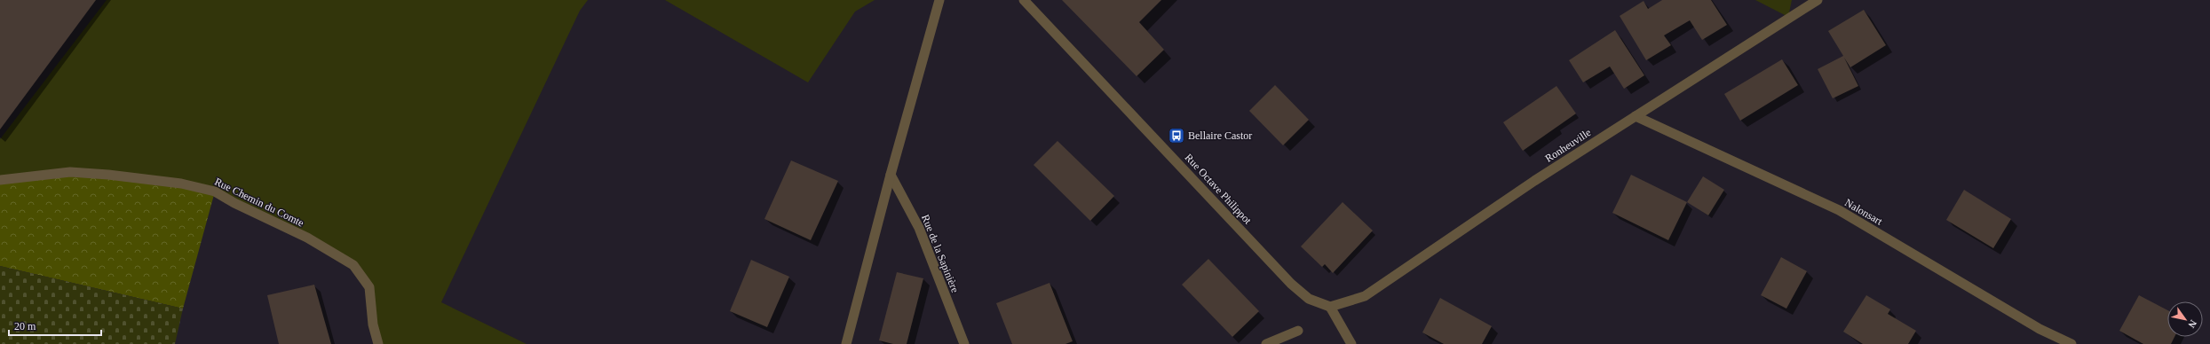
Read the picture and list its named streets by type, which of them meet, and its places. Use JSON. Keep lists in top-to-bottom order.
{
  "streets": {
    "street": [
      "Ronheuville",
      "Rue Octave Philippot",
      "Rue Chemin du Comte",
      "Nalonsart",
      "Rue de la Sapinière"
    ]
  },
  "crossings": [
    ["Ronheuville", "Rue Octave Philippot"],
    ["Ronheuville", "Nalonsart"]
  ],
  "places": {
    "bus stop": ["Bellaire Castor"]
  },
  "scale_bar": "20 m",
  "north": "bottom right"
}
